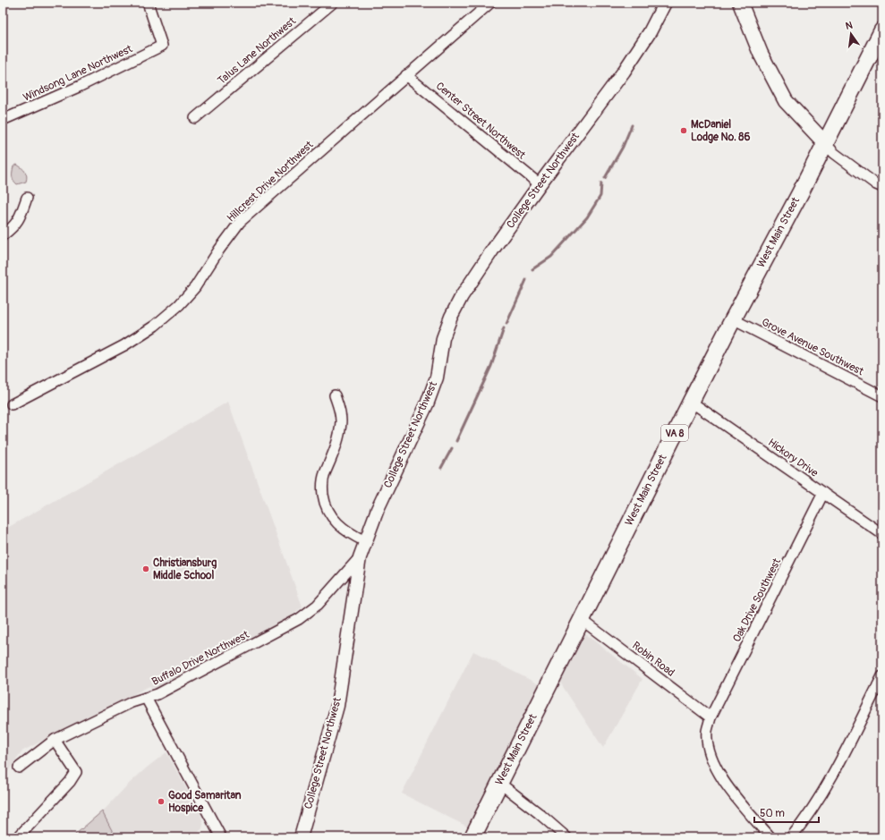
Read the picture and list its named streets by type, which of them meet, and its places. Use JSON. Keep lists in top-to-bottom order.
{
  "streets": {
    "main road": ["West Main Street", "VA 8"],
    "street": [
      "Talus Lane Northwest",
      "Windsong Lane Northwest",
      "Center Street Northwest",
      "College Street Northwest",
      "Hillcrest Drive Northwest",
      "Grove Avenue Southwest",
      "Hickory Drive",
      "Oak Drive Southwest",
      "Buffalo Drive Northwest",
      "Robin Road"
    ]
  },
  "crossings": [
    ["Center Street Northwest", "College Street Northwest"],
    ["Center Street Northwest", "Hillcrest Drive Northwest"],
    ["College Street Northwest", "Buffalo Drive Northwest"],
    ["West Main Street", "Grove Avenue Southwest"],
    ["West Main Street", "Hickory Drive"],
    ["West Main Street", "Robin Road"],
    ["Hickory Drive", "Oak Drive Southwest"],
    ["Oak Drive Southwest", "Robin Road"]
  ],
  "places": ["McDaniel Lodge No. 86", "Christiansburg Middle School", "Good Samaritan Hospice"],
  "scale_bar": "50 m",
  "north": "top"
}
